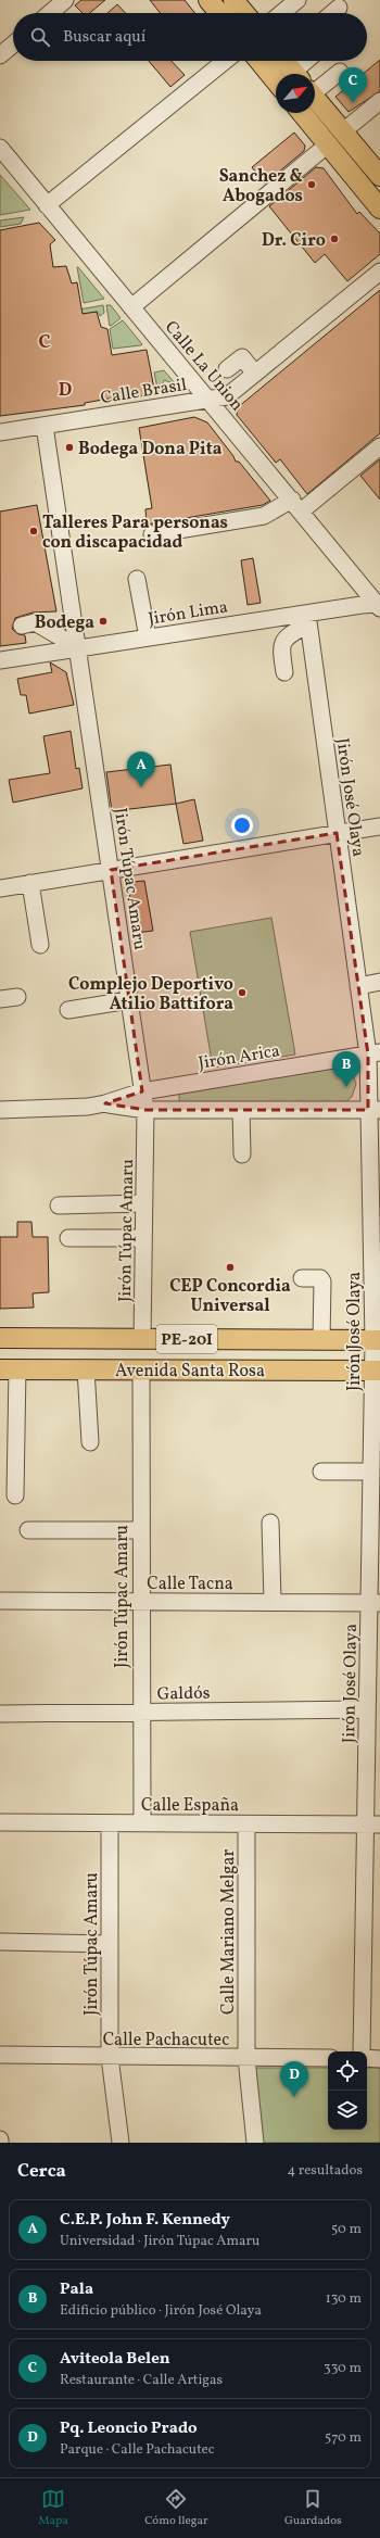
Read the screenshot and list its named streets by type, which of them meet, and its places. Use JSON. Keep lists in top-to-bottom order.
{
  "streets": {
    "main road": ["PE-20I", "Avenida Santa Rosa"],
    "street": [
      "Calle La Union",
      "Calle Brasil",
      "Jirón Lima",
      "Jirón José Olaya",
      "Jirón Túpac Amaru",
      "Jirón Arica",
      "Calle Tacna",
      "Galdós",
      "Calle España",
      "Calle Mariano Melgar",
      "Calle Pachacutec"
    ]
  },
  "crossings": [
    ["Calle La Union", "Calle Brasil"],
    ["Calle La Union", "Jirón Lima"],
    ["Calle Brasil", "Jirón Túpac Amaru"],
    ["Jirón Lima", "Jirón José Olaya"],
    ["Jirón Lima", "Jirón Túpac Amaru"],
    ["Jirón José Olaya", "Jirón Arica"],
    ["Jirón José Olaya", "Avenida Santa Rosa"],
    ["Jirón José Olaya", "Calle Tacna"],
    ["Jirón José Olaya", "Galdós"],
    ["Jirón José Olaya", "Calle España"],
    ["Jirón Túpac Amaru", "Jirón Arica"],
    ["Jirón Túpac Amaru", "Avenida Santa Rosa"],
    ["Jirón Túpac Amaru", "Calle Tacna"],
    ["Jirón Túpac Amaru", "Galdós"],
    ["Jirón Túpac Amaru", "Calle España"],
    ["Jirón Túpac Amaru", "Calle Pachacutec"],
    ["Calle España", "Calle Mariano Melgar"],
    ["Calle Mariano Melgar", "Calle Pachacutec"]
  ],
  "districts": ["C", "D"],
  "places": [
    "Sanchez & Abogados",
    "Dr. Ciro",
    "Bodega Dona Pita",
    "Talleres Para personas con discapacidad",
    "Bodega",
    "Complejo Deportivo Atilio Battifora",
    "CEP Concordia Universal"
  ],
  "north": "top right",
  "page": {
    "search": "Buscar aquí",
    "pins": [
      "C",
      "A",
      "B",
      "D"
    ],
    "heading": ["Cerca", "4 resultados"],
    "list": [
      {
        "mark": "A",
        "name": "C.E.P. John F. Kennedy",
        "note": "Universidad · Jirón Túpac Amaru",
        "value": "50 m"
      },
      {
        "mark": "B",
        "name": "Pala",
        "note": "Edificio público · Jirón José Olaya",
        "value": "130 m"
      },
      {
        "mark": "C",
        "name": "Aviteola Belen",
        "note": "Restaurante · Calle Artigas",
        "value": "330 m"
      },
      {
        "mark": "D",
        "name": "Pq. Leoncio Prado",
        "note": "Parque · Calle Pachacutec",
        "value": "570 m"
      }
    ],
    "nav": ["Mapa", "Cómo llegar", "Guardados"]
  }
}
